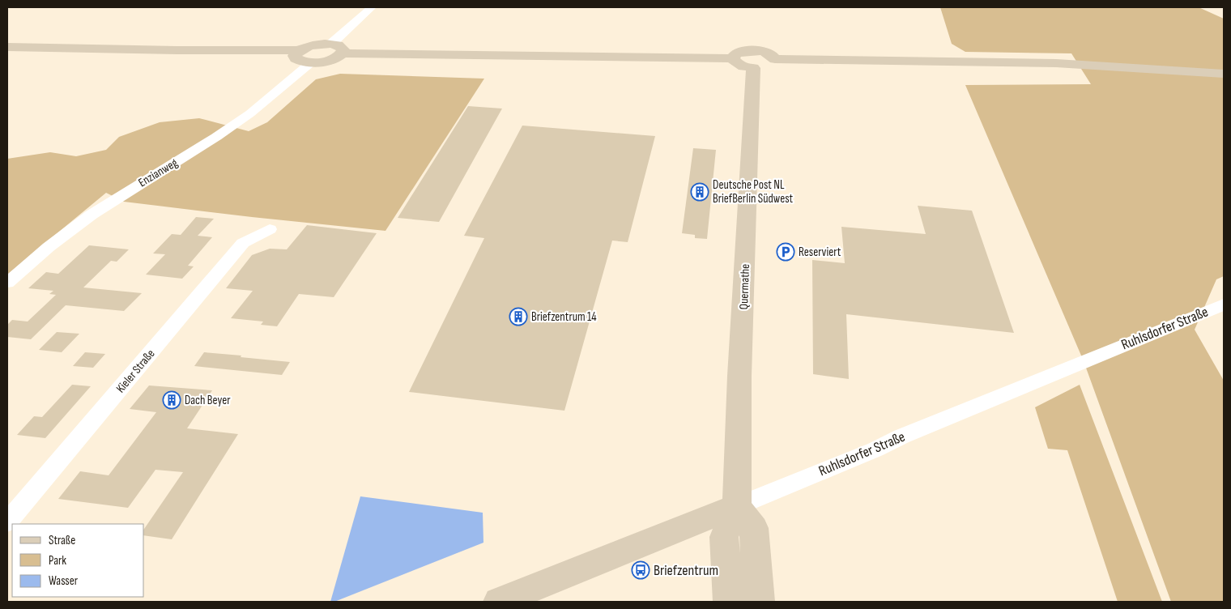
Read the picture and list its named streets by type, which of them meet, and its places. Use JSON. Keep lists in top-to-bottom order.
{
  "streets": {
    "main road": ["Quermathe", "Ruhlsdorfer Straße"],
    "street": ["Enzianweg", "Kieler Straße"]
  },
  "crossings": [
    ["Quermathe", "Ruhlsdorfer Straße"]
  ],
  "places": {
    "building": ["Deutsche Post NL BriefBerlin Südwest", "Briefzentrum 14", "Dach Beyer"],
    "parking": ["Reserviert"],
    "bus stop": ["Briefzentrum"]
  },
  "legend": ["Straße", "Park", "Wasser"]
}
